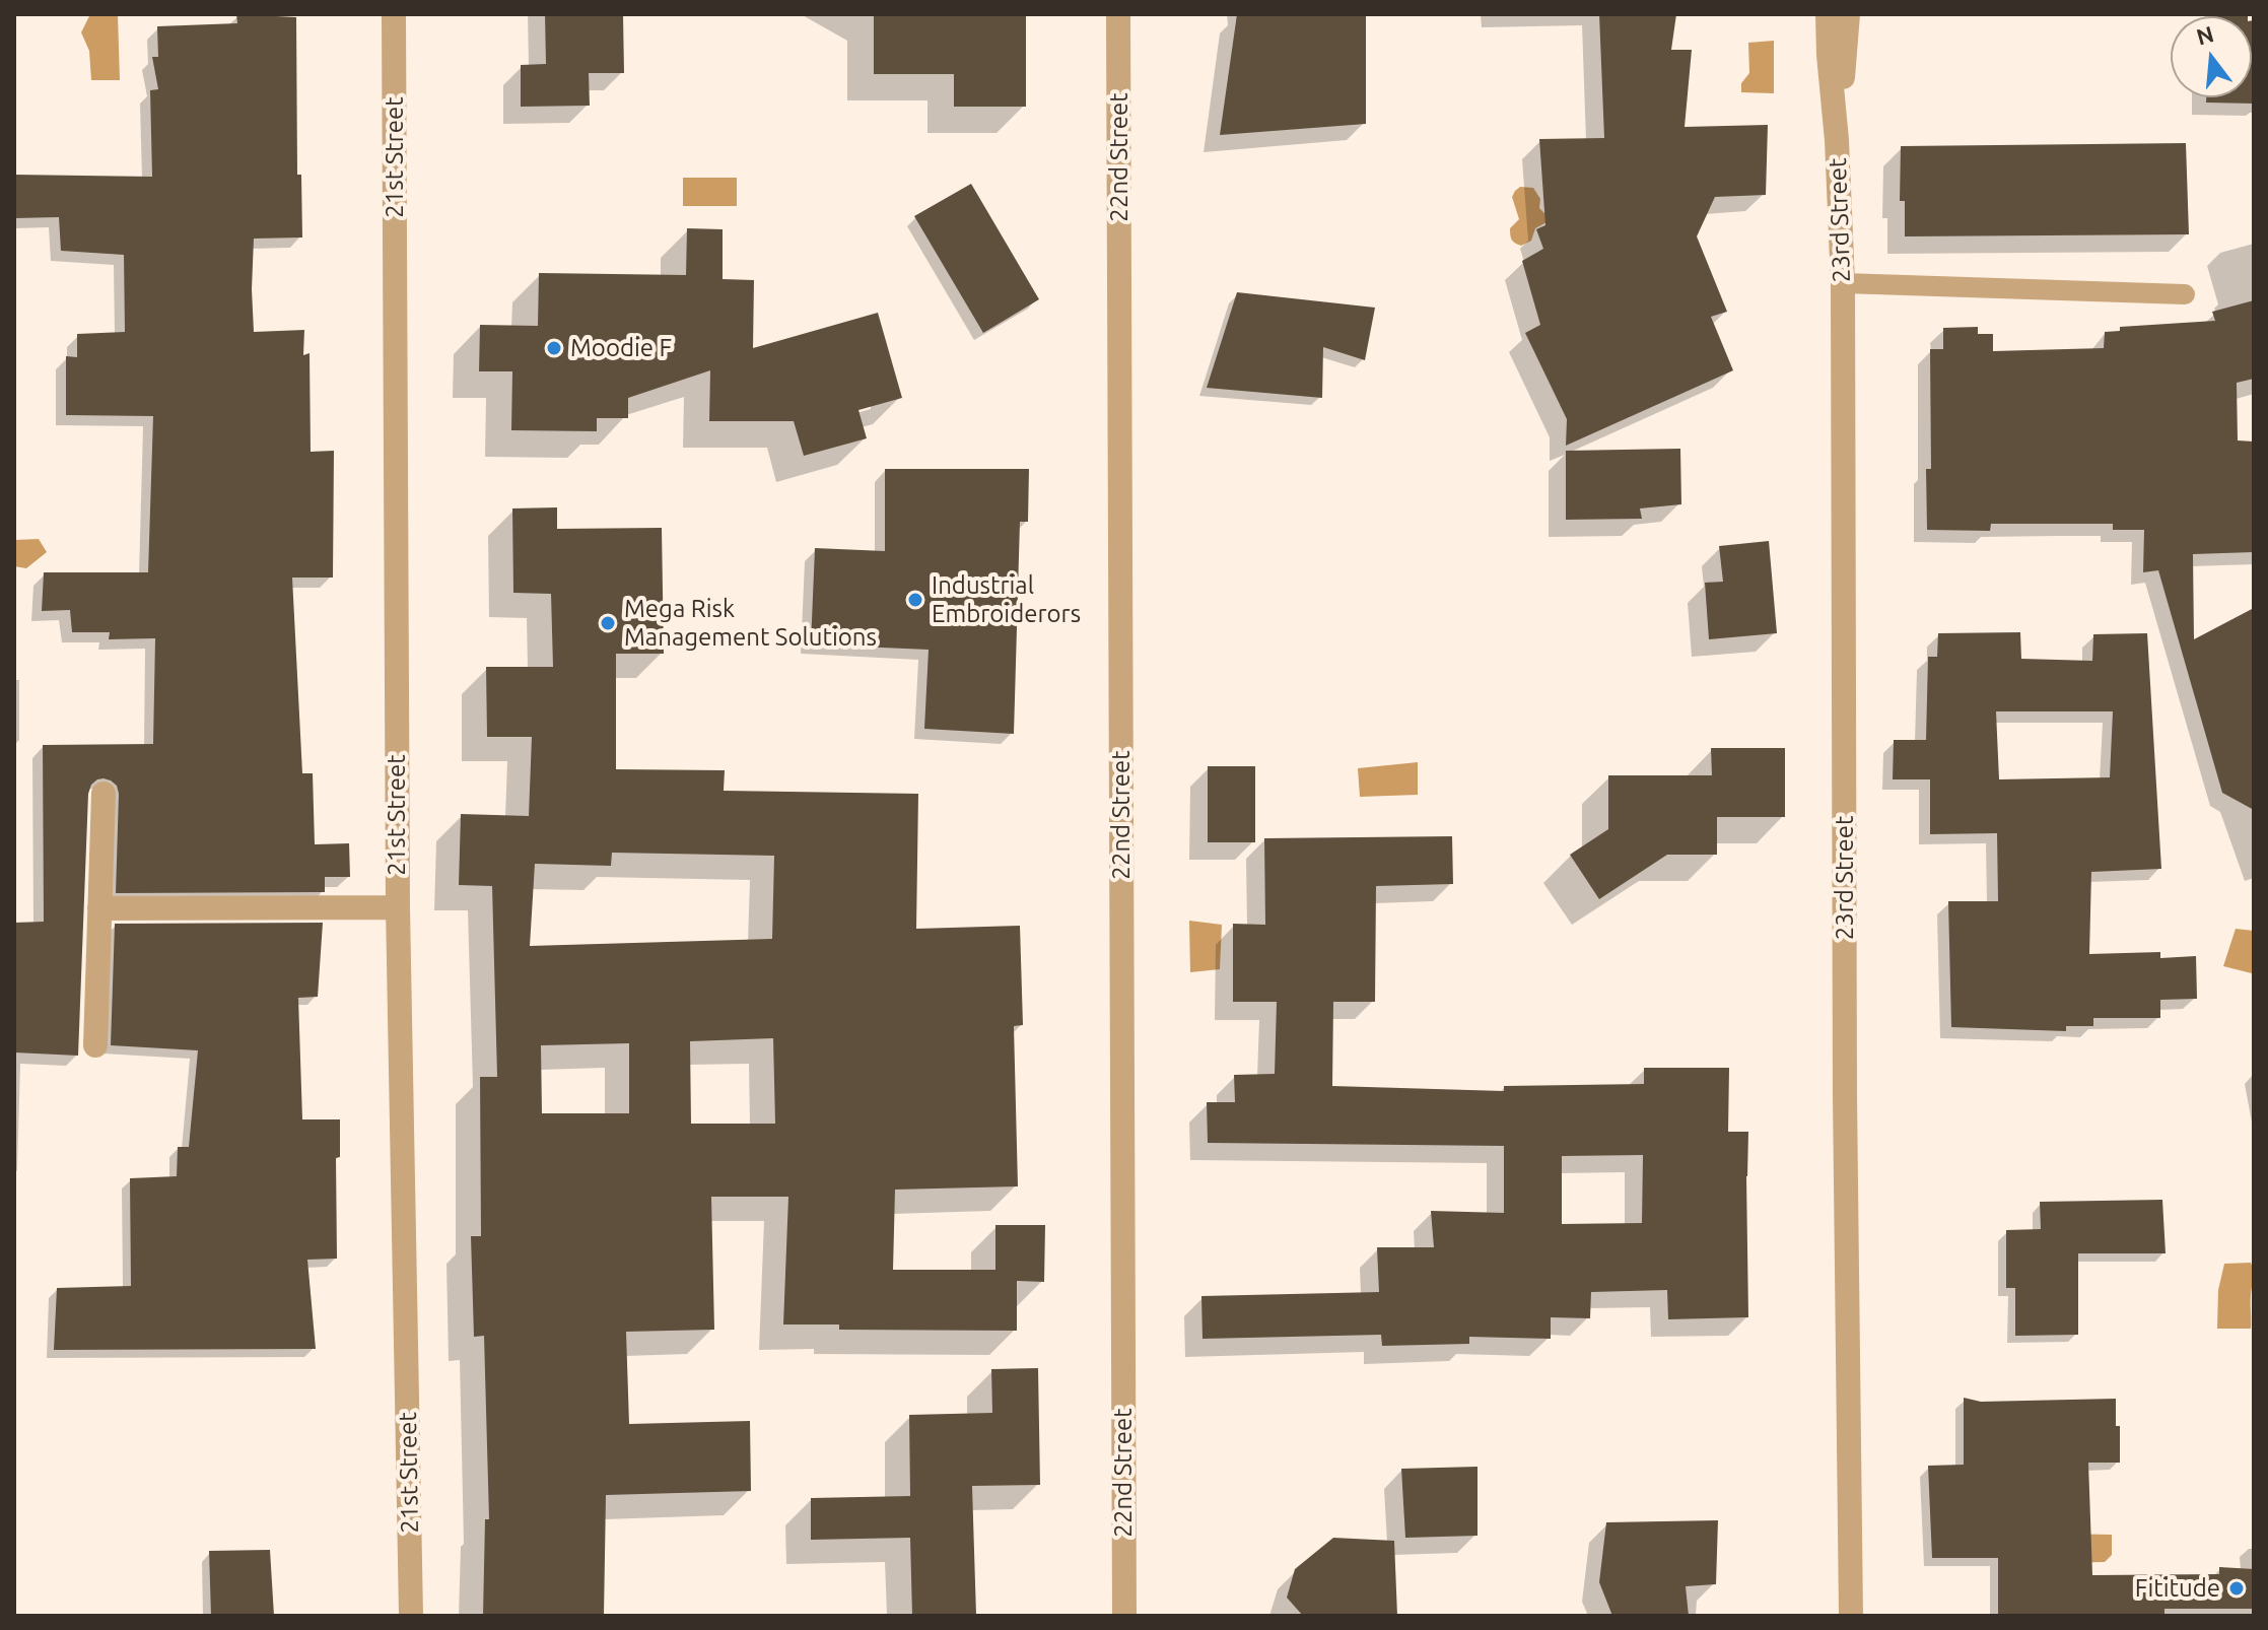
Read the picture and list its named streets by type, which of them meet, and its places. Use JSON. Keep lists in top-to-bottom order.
{
  "streets": {
    "street": ["21st Street", "22nd Street", "23rd Street"]
  },
  "places": [
    "Moodie F",
    "Industrial Embroiderors",
    "Mega Risk Management Solutions",
    "Fititude"
  ],
  "north": "top"
}
